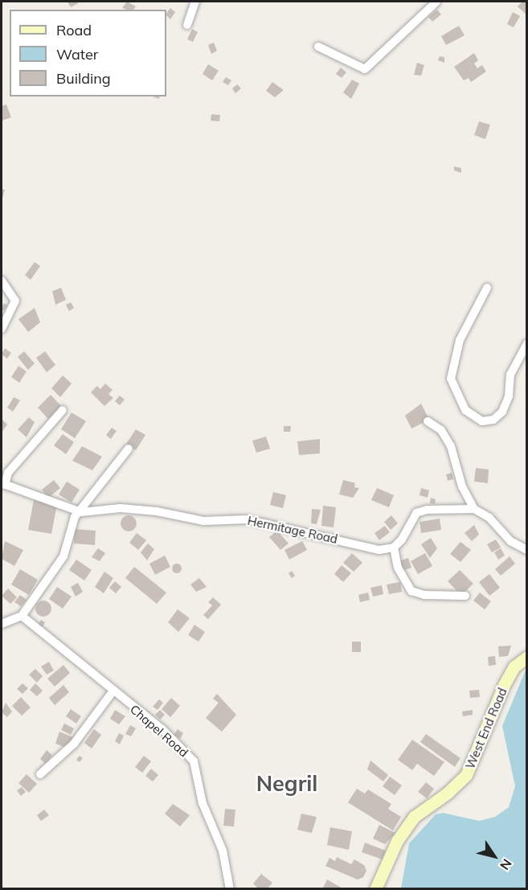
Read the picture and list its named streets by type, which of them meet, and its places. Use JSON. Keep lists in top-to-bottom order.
{
  "streets": {
    "main road": ["West End Road"],
    "street": ["Hermitage Road", "Chapel Road"]
  },
  "districts": ["Negril"],
  "legend": ["Road", "Water", "Building"],
  "north": "bottom right"
}
